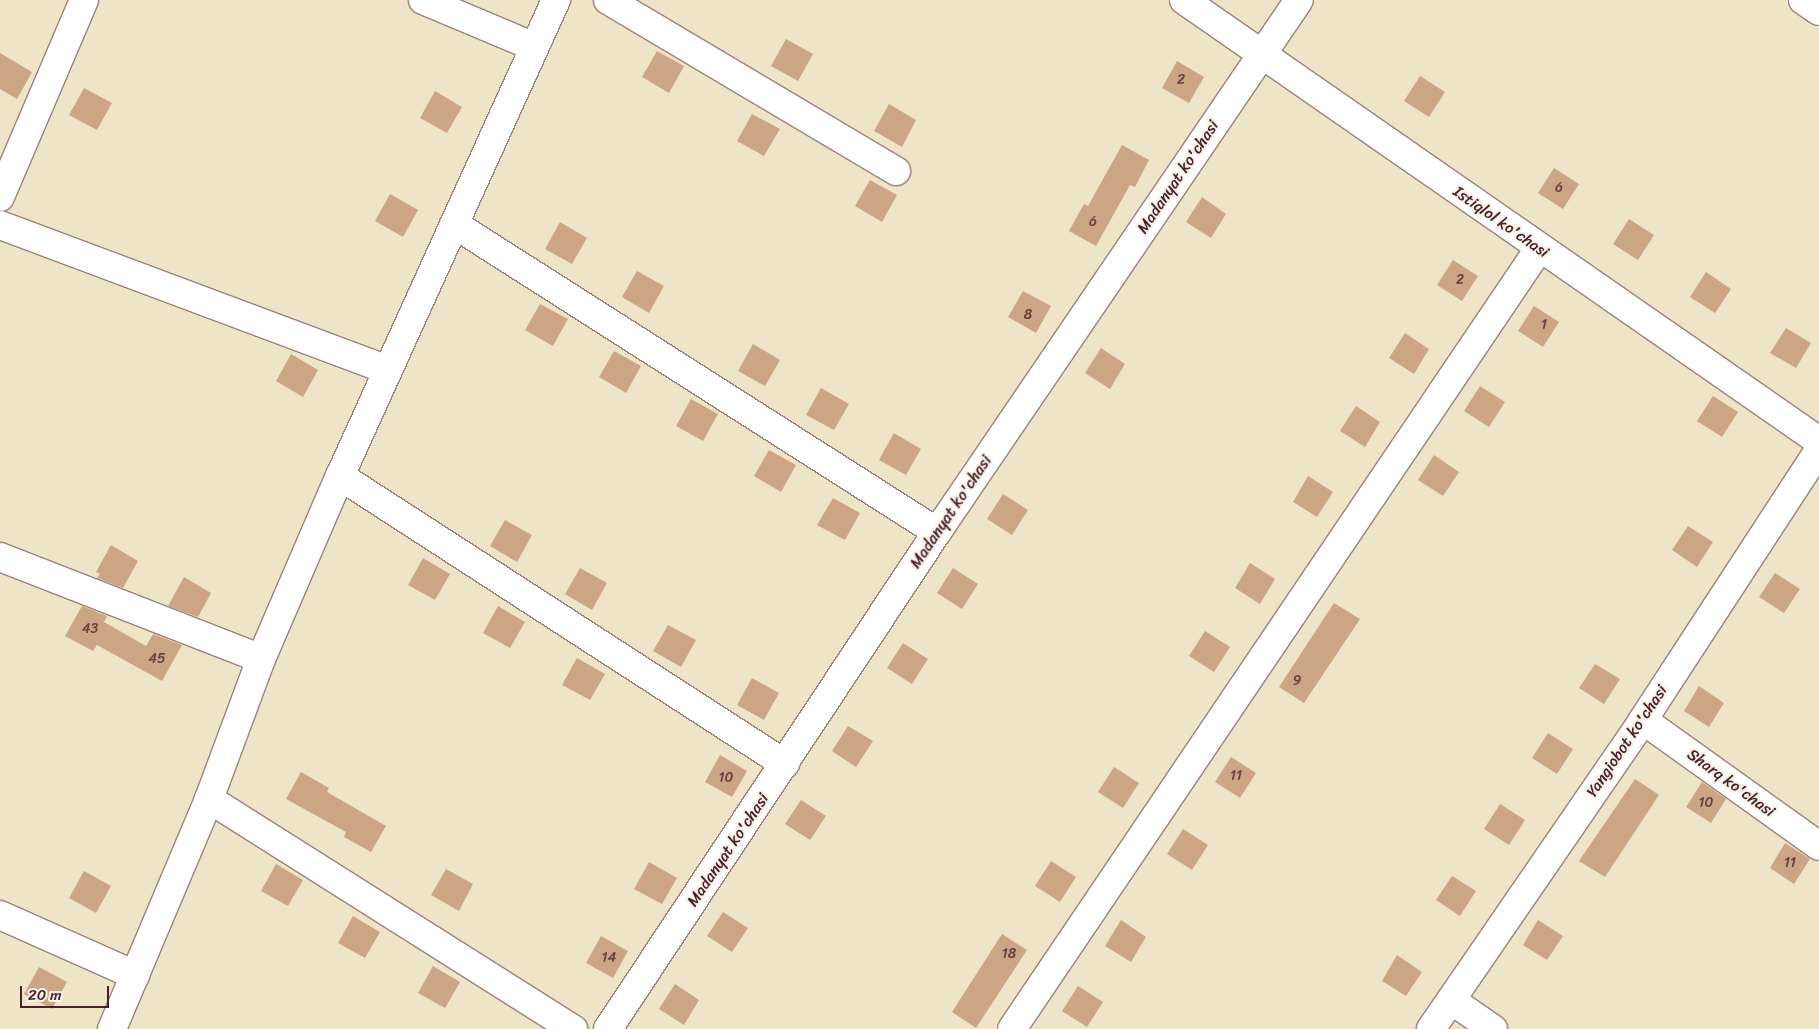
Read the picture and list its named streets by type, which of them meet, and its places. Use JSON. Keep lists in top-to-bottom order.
{
  "streets": {
    "street": [
      "Madanyat ko'chasi",
      "Istiqlol ko'chasi",
      "Yangiobot ko'chasi",
      "Sharq ko'chasi"
    ]
  },
  "crossings": [
    ["Madanyat ko'chasi", "Istiqlol ko'chasi"],
    ["Yangiobot ko'chasi", "Sharq ko'chasi"]
  ],
  "house_numbers": [
    "2",
    "6",
    "6",
    "2",
    "8",
    "1",
    "43",
    "45",
    "9",
    "11",
    "10",
    "10",
    "11",
    "18",
    "14"
  ],
  "scale_bar": "20 m"
}
